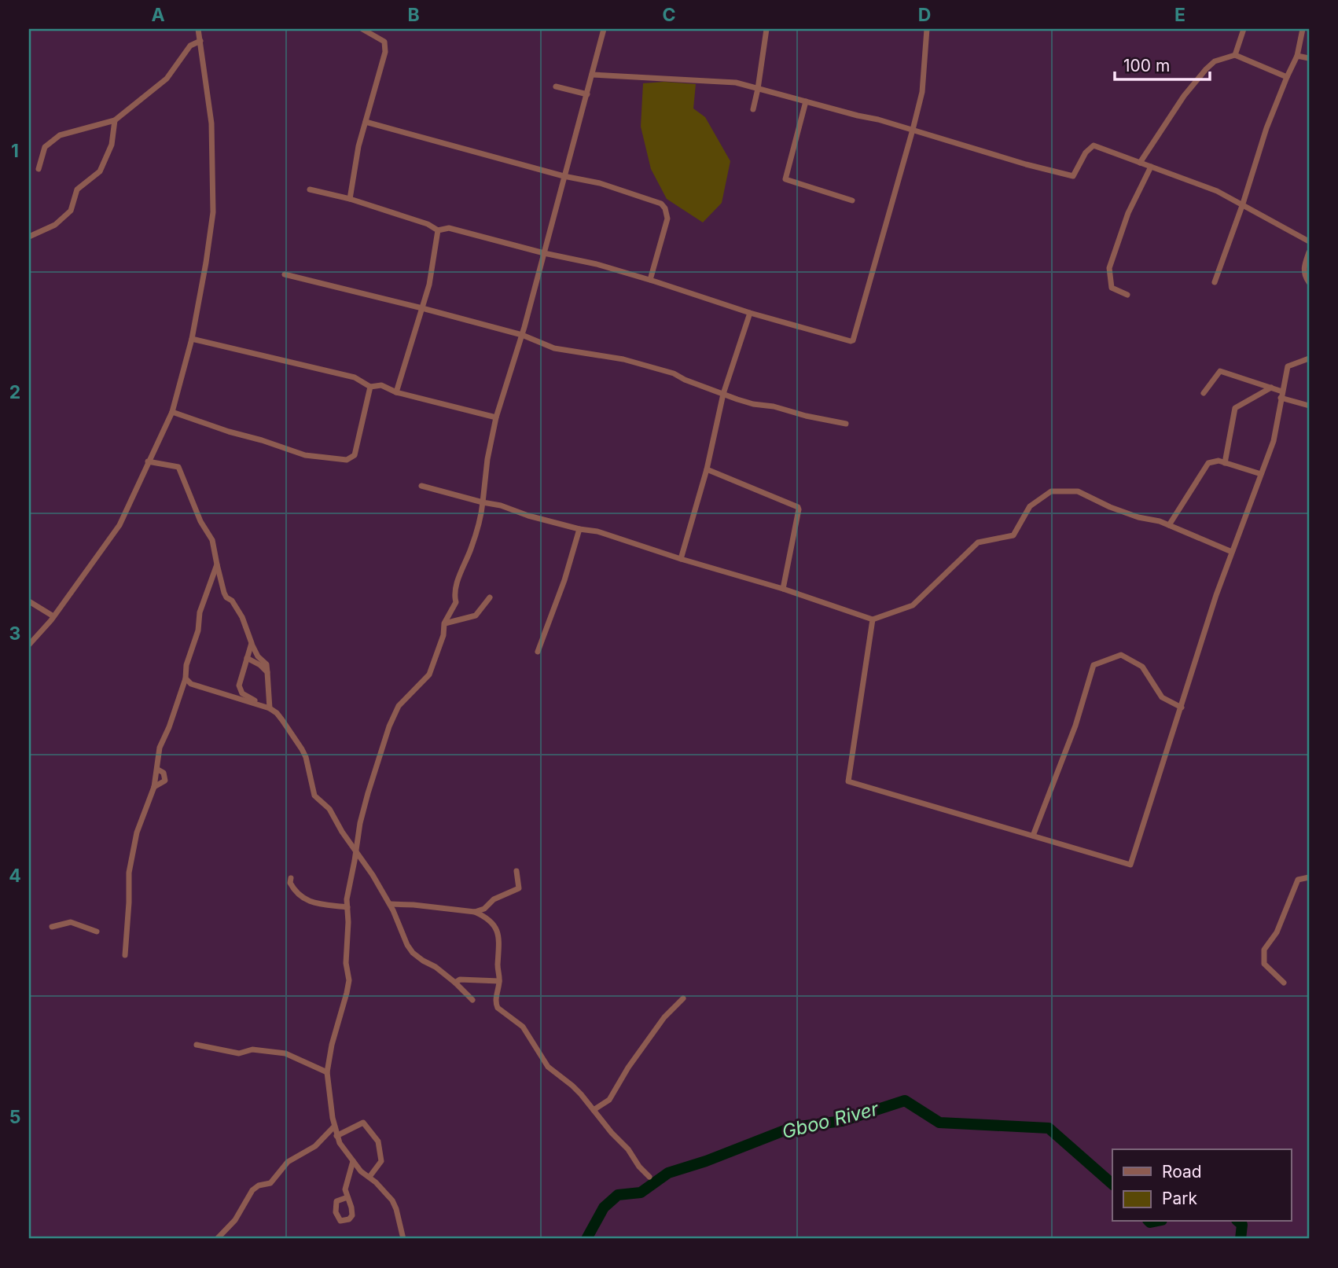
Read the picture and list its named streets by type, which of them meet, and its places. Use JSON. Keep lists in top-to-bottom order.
{
  "water": ["Gboo River"],
  "legend": ["Road", "Park"],
  "scale_bar": "100 m",
  "grid": {
    "columns": [
      "A",
      "B",
      "C",
      "D",
      "E"
    ],
    "rows": [
      "1",
      "2",
      "3",
      "4",
      "5"
    ]
  }
}
